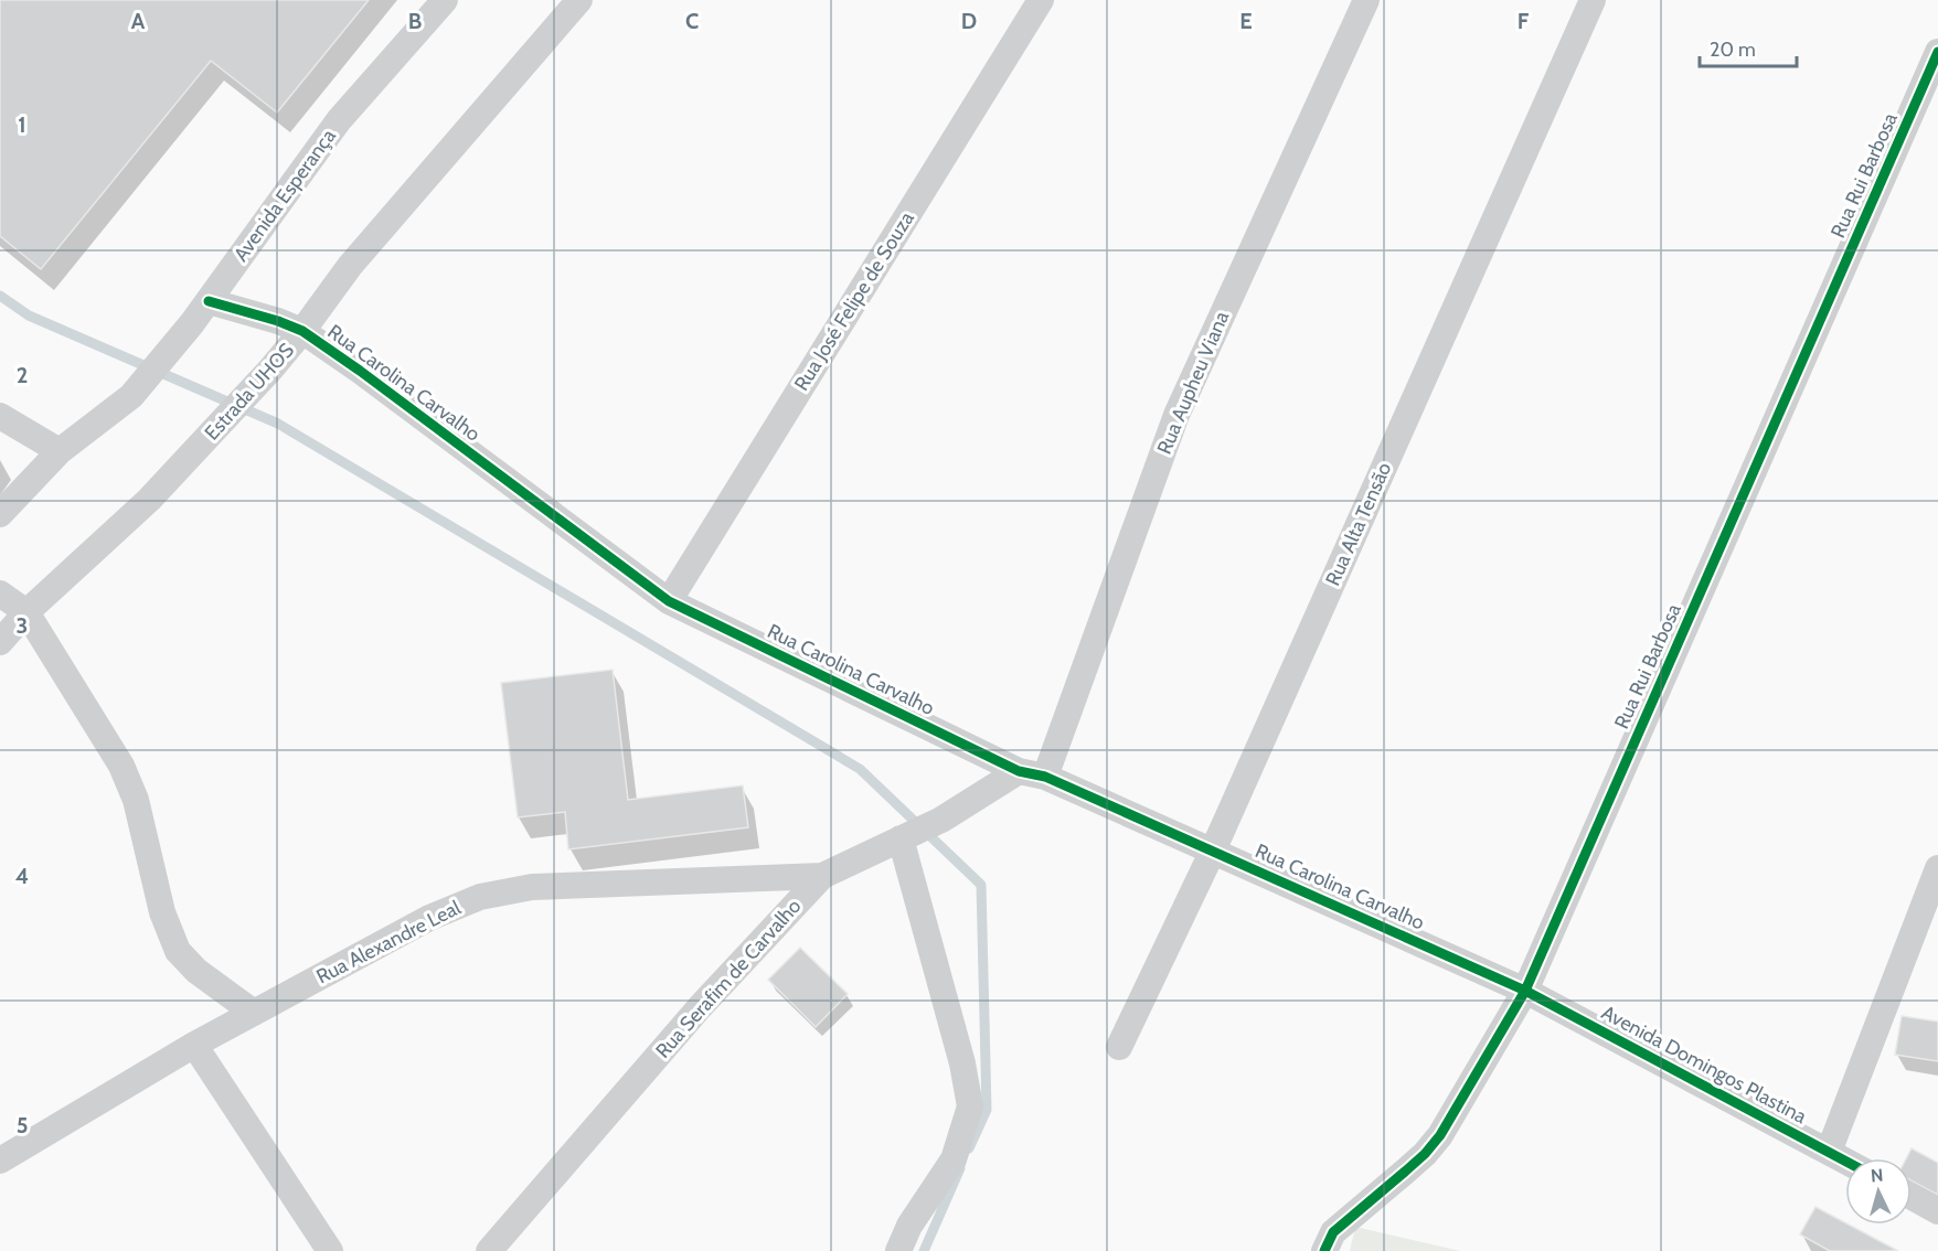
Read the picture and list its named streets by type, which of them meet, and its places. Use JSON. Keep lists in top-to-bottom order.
{
  "streets": {
    "street": [
      "Rua Rui Barbosa",
      "Avenida Esperança",
      "Rua José Felipe de Souza",
      "Rua Carolina Carvalho",
      "Rua Aupheu Viana",
      "Estrada UHOS",
      "Rua Alta Tensão",
      "Rua Alexandre Leal",
      "Rua Serafim de Carvalho",
      "Avenida Domingos Plastina"
    ]
  },
  "crossings": [
    ["Rua Rui Barbosa", "Rua Carolina Carvalho"],
    ["Rua Rui Barbosa", "Avenida Domingos Plastina"],
    ["Avenida Esperança", "Rua Carolina Carvalho"],
    ["Rua José Felipe de Souza", "Rua Carolina Carvalho"],
    ["Rua Carolina Carvalho", "Rua Aupheu Viana"],
    ["Rua Carolina Carvalho", "Estrada UHOS"],
    ["Rua Carolina Carvalho", "Rua Alta Tensão"],
    ["Rua Carolina Carvalho", "Rua Serafim de Carvalho"],
    ["Rua Carolina Carvalho", "Avenida Domingos Plastina"],
    ["Rua Alexandre Leal", "Rua Serafim de Carvalho"]
  ],
  "scale_bar": "20 m",
  "north": "top",
  "grid": {
    "columns": [
      "A",
      "B",
      "C",
      "D",
      "E",
      "F"
    ],
    "rows": [
      "1",
      "2",
      "3",
      "4",
      "5"
    ]
  }
}
